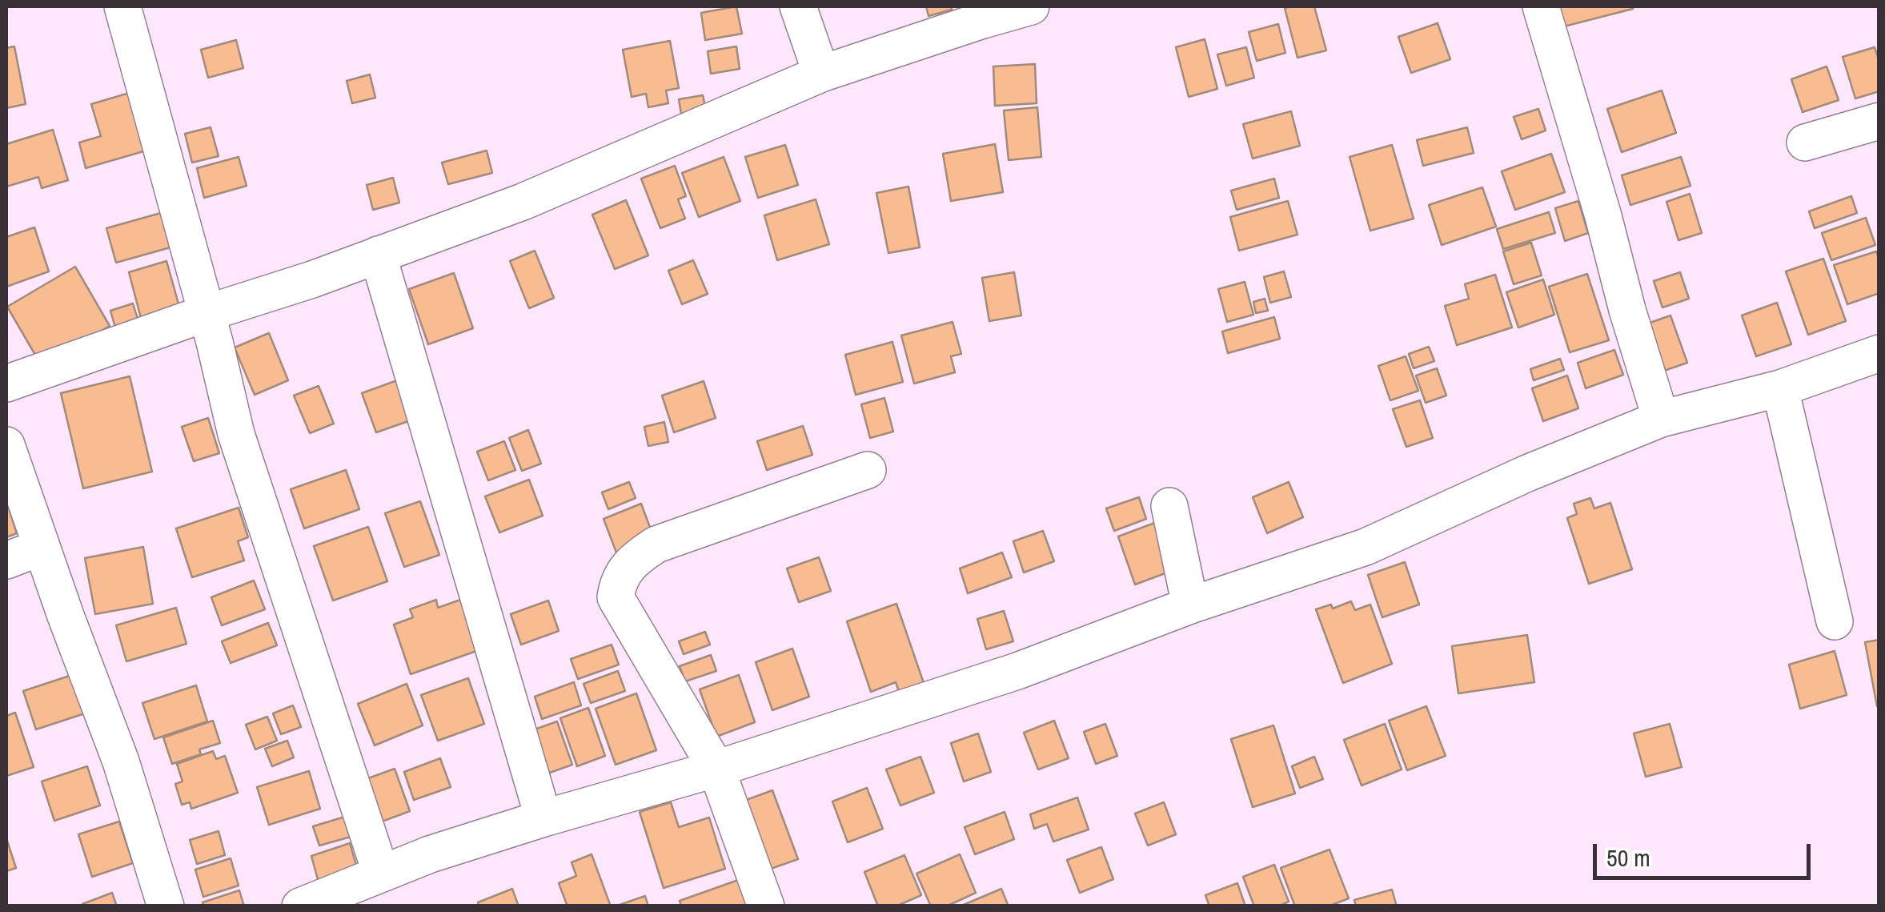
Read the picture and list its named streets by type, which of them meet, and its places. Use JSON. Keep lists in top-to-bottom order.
{
  "scale_bar": "50 m"
}
